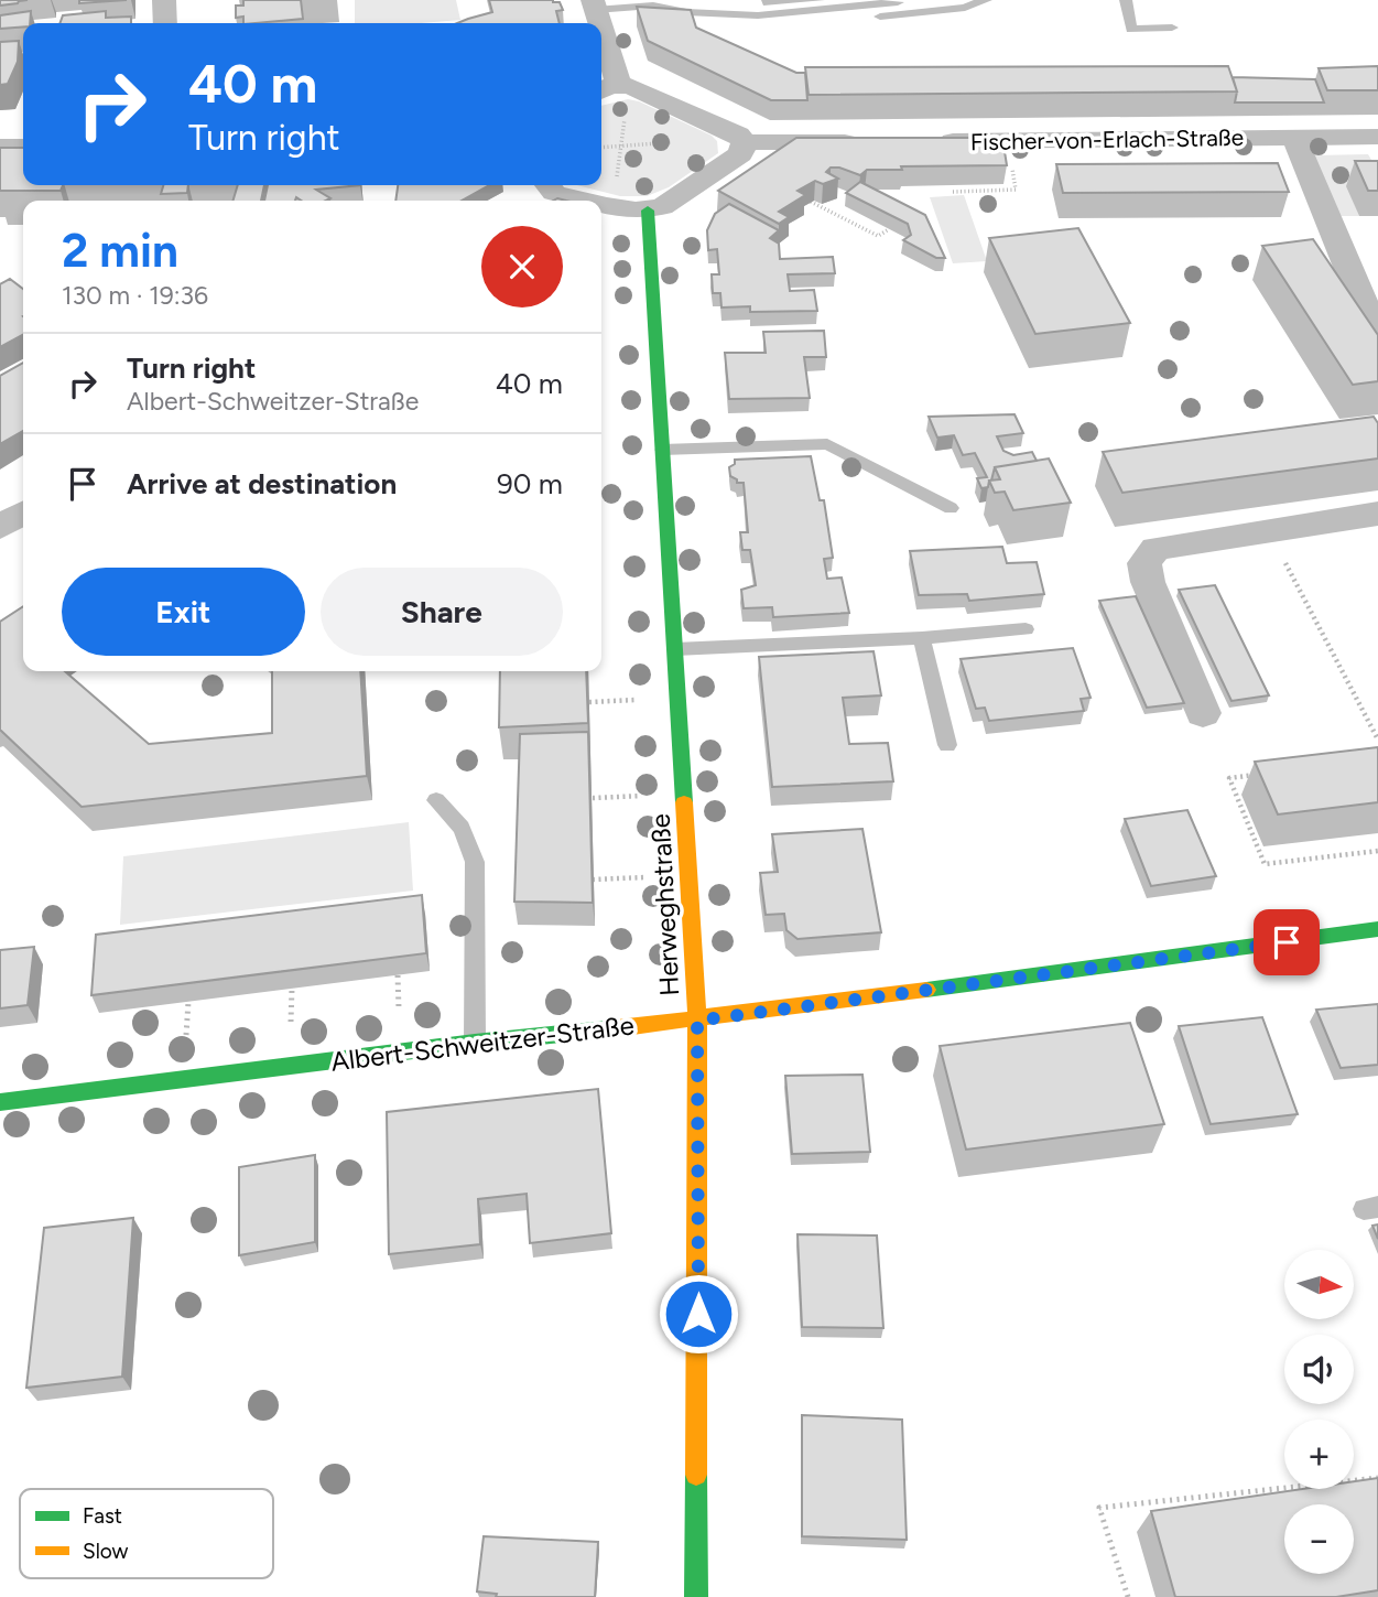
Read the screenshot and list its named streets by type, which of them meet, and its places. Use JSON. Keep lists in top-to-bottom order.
{
  "streets": {
    "street": ["Fischer-von-Erlach-Straße", "Herweghstraße", "Albert-Schweitzer-Straße"]
  },
  "crossings": [
    ["Herweghstraße", "Albert-Schweitzer-Straße"]
  ],
  "legend": ["Fast", "Slow"],
  "north": "right",
  "page": {
    "turn": ["40 m", "Turn right"],
    "heading": ["2 min", "130 m · 19:36"],
    "list": [
      {
        "name": "Turn right",
        "note": "Albert-Schweitzer-Straße",
        "value": "40 m"
      },
      {
        "name": "Arrive at destination",
        "value": "90 m"
      }
    ],
    "buttons": ["Exit", "Share"],
    "map_buttons": ["+", "−"]
  }
}
